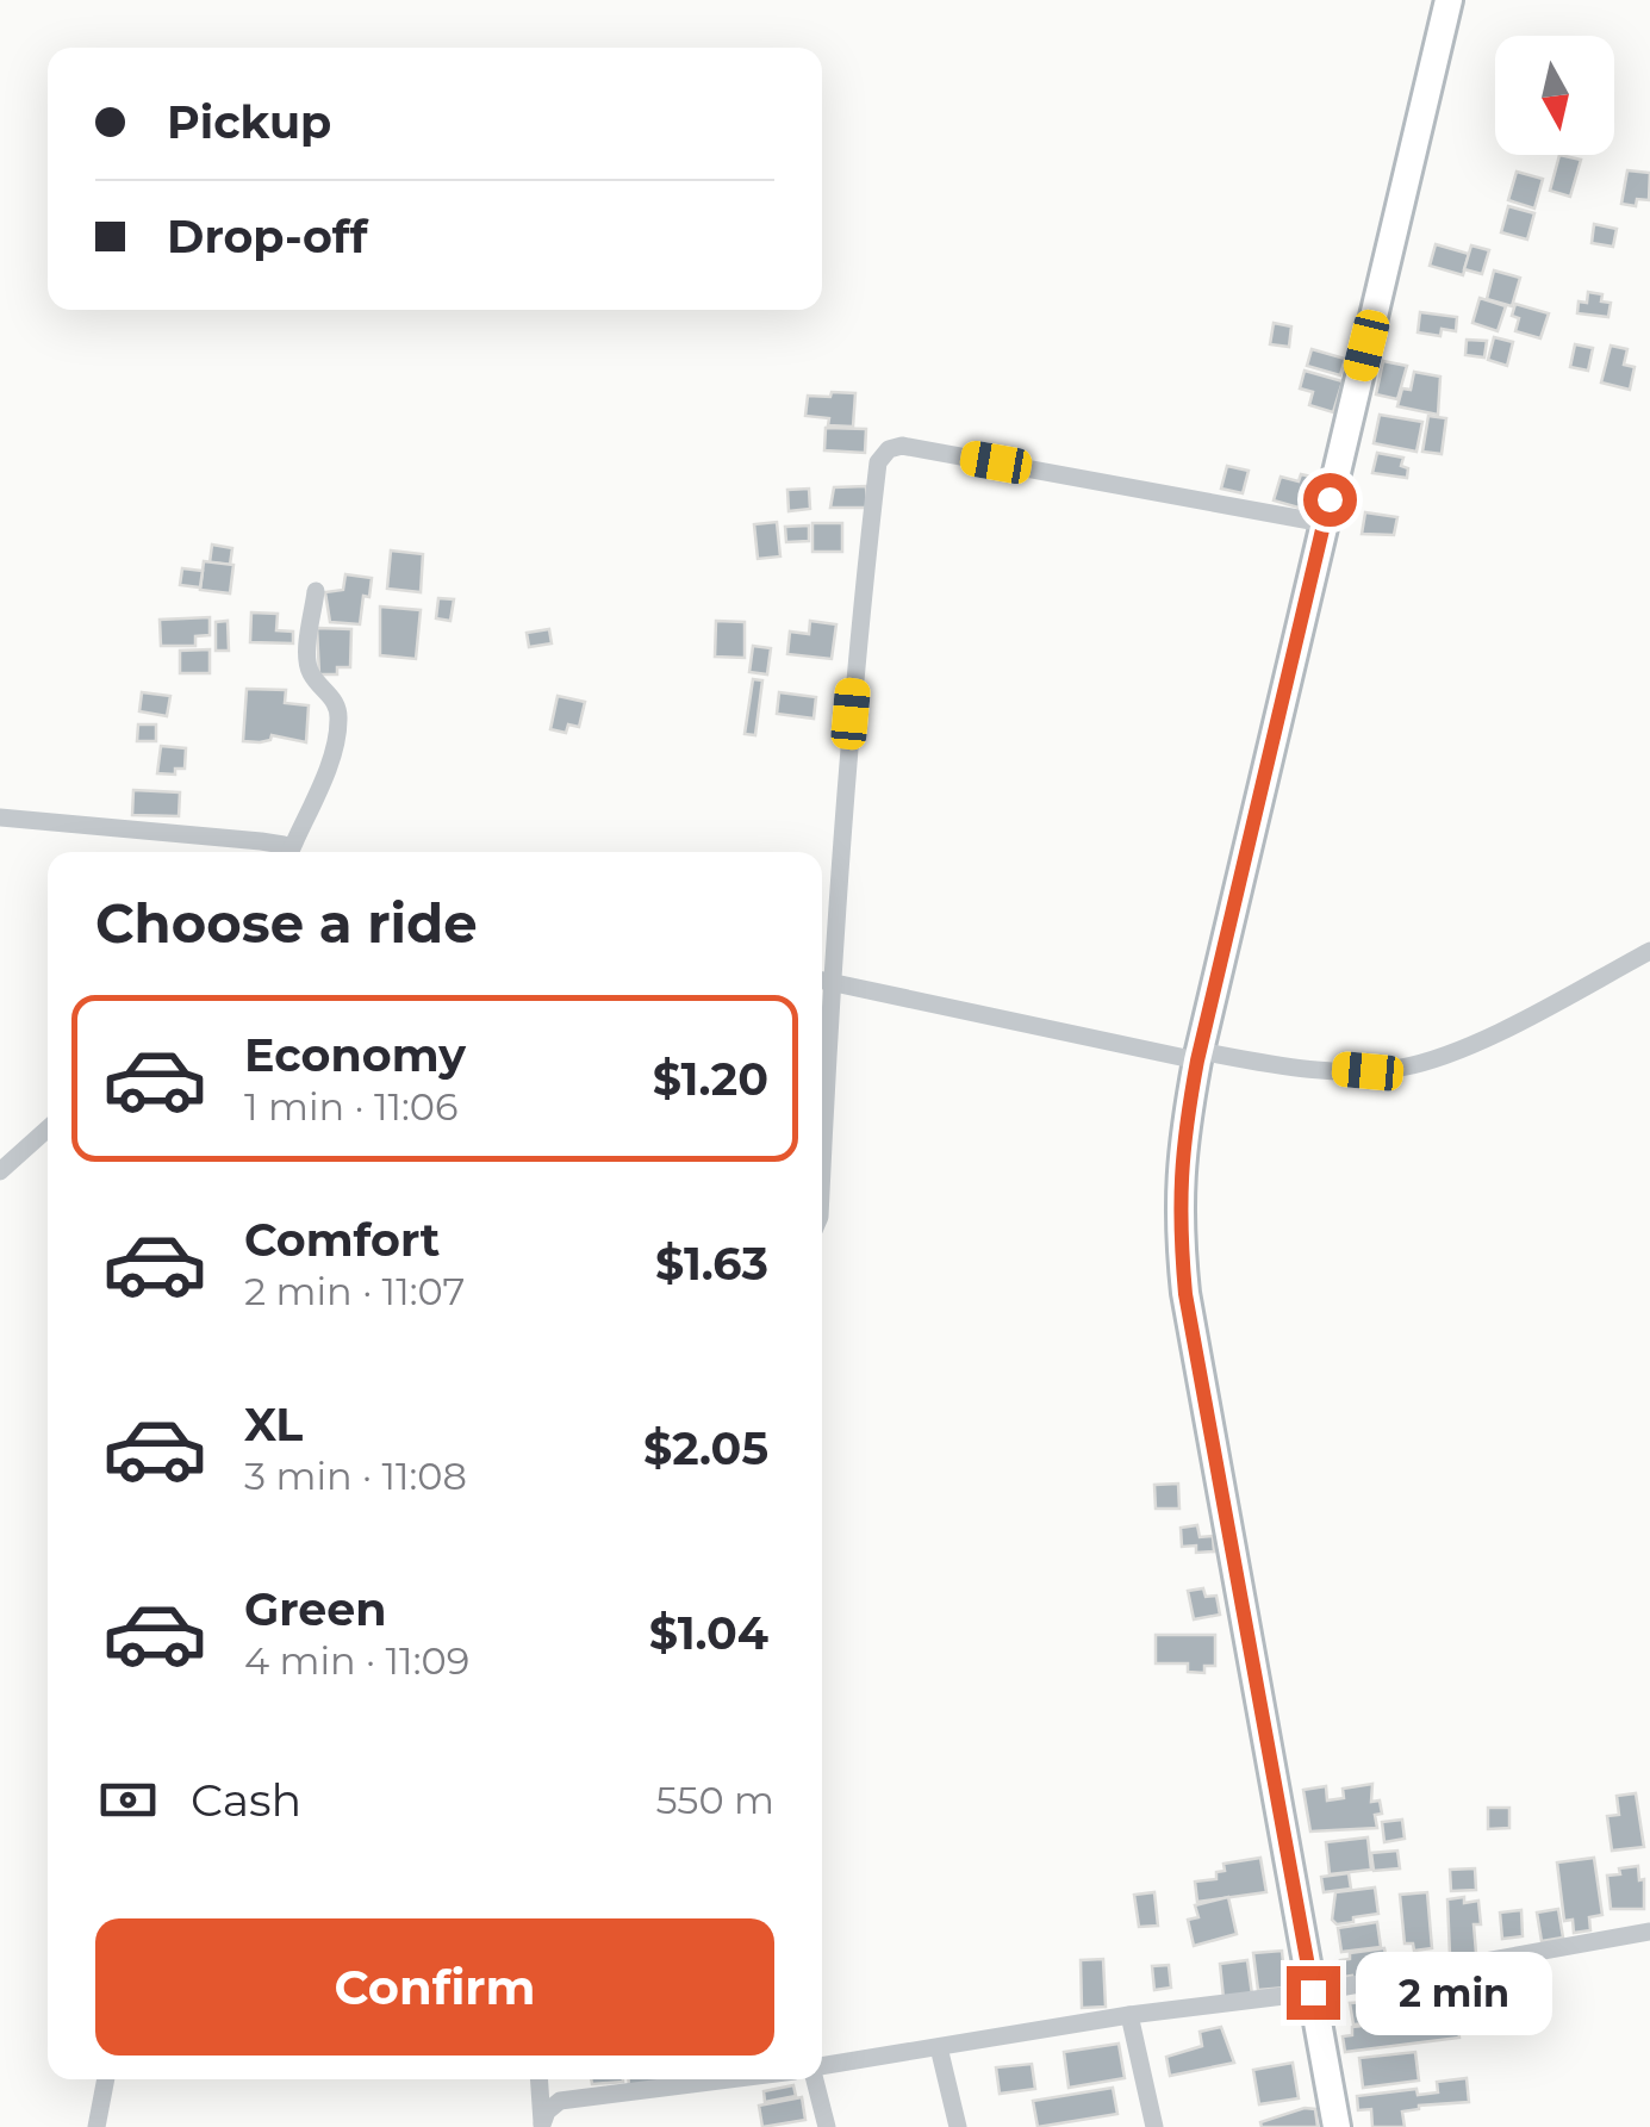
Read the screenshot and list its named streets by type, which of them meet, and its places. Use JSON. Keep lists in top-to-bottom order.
{
  "north": "bottom",
  "page": {
    "banner": ["Pickup", "Drop-off"],
    "heading": "Choose a ride",
    "list": [
      {
        "name": "Economy",
        "note": "1 min · 11:06",
        "value": "$1.20"
      },
      {
        "name": "Comfort",
        "note": "2 min · 11:07",
        "value": "$1.63"
      },
      {
        "name": "XL",
        "note": "3 min · 11:08",
        "value": "$2.05"
      },
      {
        "name": "Green",
        "note": "4 min · 11:09",
        "value": "$1.04"
      }
    ],
    "pay": ["Cash", "550 m"],
    "buttons": "Confirm",
    "bubble": "2 min"
  }
}
